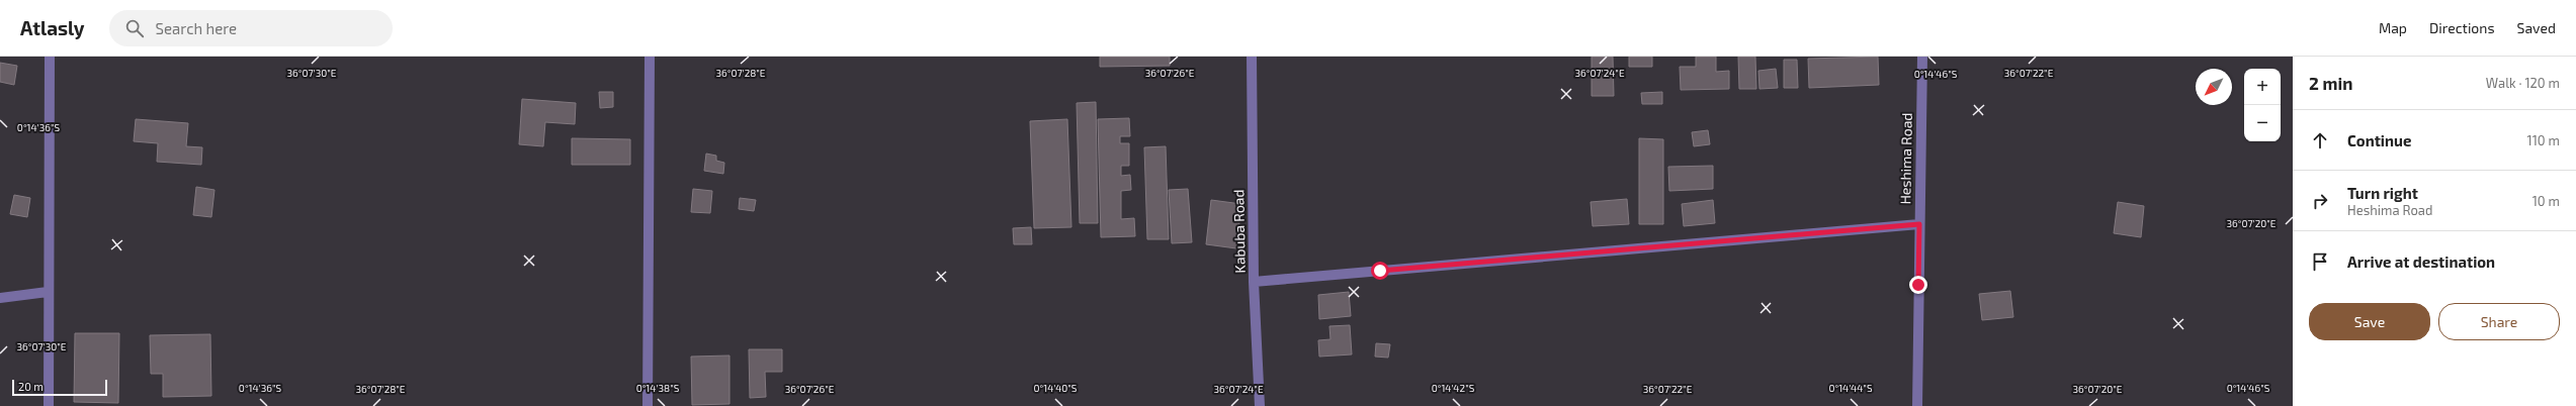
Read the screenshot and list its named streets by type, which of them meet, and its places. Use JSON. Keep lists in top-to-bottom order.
{
  "streets": {
    "street": ["Heshima Road", "Kabuba Road"]
  },
  "scale_bar": "20 m",
  "north": "bottom left",
  "page": {
    "header": "Atlasly",
    "search": "Search here",
    "nav": ["Map", "Directions", "Saved"],
    "heading": ["2 min", "Walk · 120 m"],
    "map_buttons": ["+", "−"],
    "list": [
      ["Continue", "110 m"],
      ["Turn right", "Heshima Road", "10 m"],
      "Arrive at destination"
    ],
    "buttons": ["Save", "Share"],
    "scale": "20 m"
  },
  "coordinates": [
    "36°07'30\"E",
    "36°07'28\"E",
    "36°07'26\"E",
    "36°07'24\"E",
    "36°07'22\"E",
    "0°14'46\"S",
    "0°14'36\"S",
    "36°07'20\"E",
    "0°14'38\"S",
    "0°14'40\"S",
    "0°14'42\"S",
    "0°14'44\"S"
  ]
}
